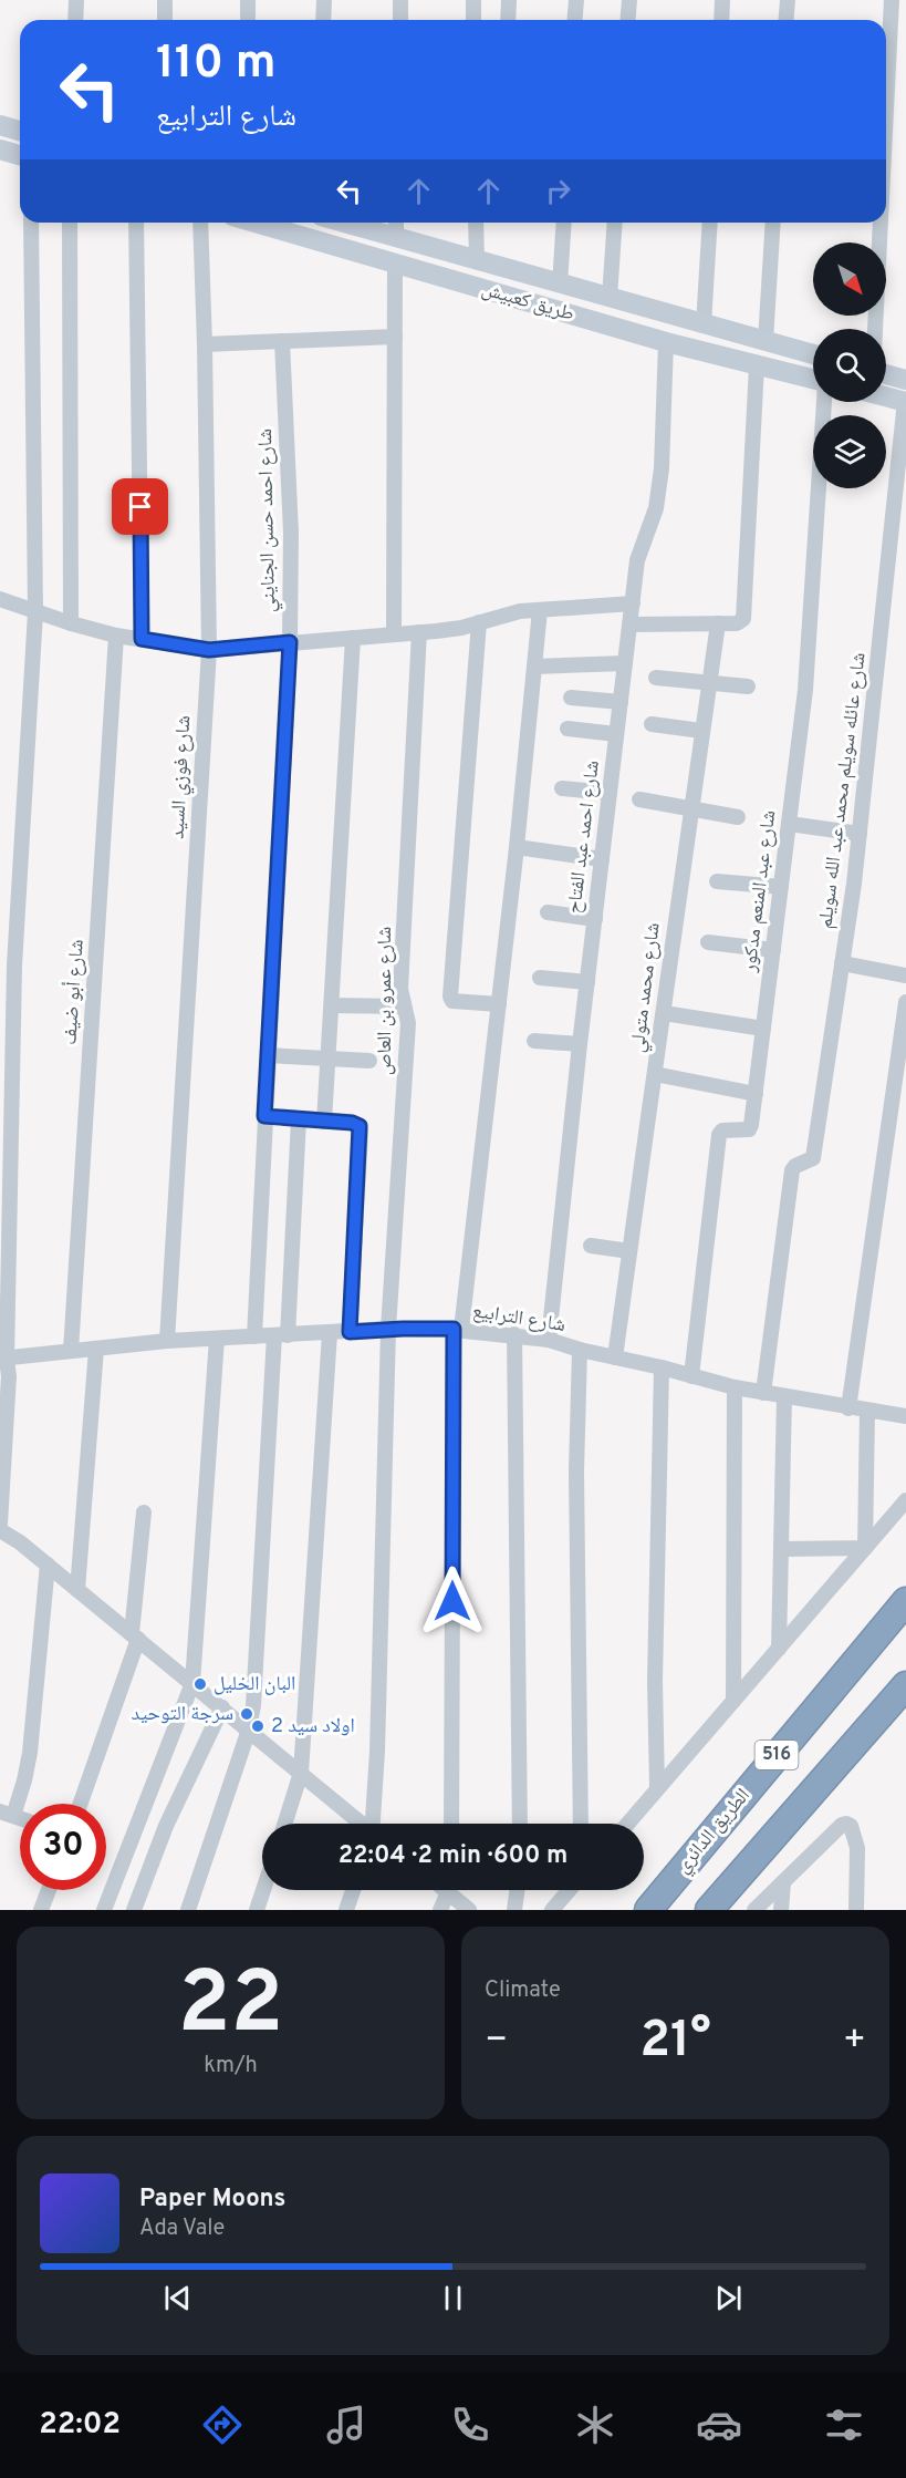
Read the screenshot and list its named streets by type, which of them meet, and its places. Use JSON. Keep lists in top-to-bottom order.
{
  "streets": {
    "highway": ["516", "الطريق الدائري"],
    "street": [
      "طريق كعبيش",
      "شارع احمد حسن الجنايني",
      "شارع فوزي السيد",
      "شارع عائله سويلم محمد عبد الله سويلم",
      "شارع احمد عبد الفتاح",
      "شارع عبد المنعم مدكور",
      "شارع محمد متولي",
      "شارع أبو ضيف",
      "شارع عمرو بن العاص",
      "شارع الترابيع"
    ]
  },
  "crossings": [
    ["طريق كعبيش", "شارع احمد عبد الفتاح"],
    ["شارع احمد حسن الجنايني", "شارع الترابيع"],
    ["شارع فوزي السيد", "شارع الترابيع"],
    ["شارع عائله سويلم محمد عبد الله سويلم", "شارع الترابيع"],
    ["شارع احمد عبد الفتاح", "شارع الترابيع"],
    ["شارع عبد المنعم مدكور", "شارع الترابيع"],
    ["شارع محمد متولي", "شارع الترابيع"],
    ["شارع أبو ضيف", "شارع الترابيع"],
    ["شارع عمرو بن العاص", "شارع الترابيع"]
  ],
  "places": ["البان الخليل", "سرجة التوحيد", "اولاد سيد 2"],
  "north": "bottom right",
  "page": {
    "turn": ["110 m", "شارع الترابيع"],
    "limit": "30",
    "trip": "22:04 · 2 min · 600 m",
    "tile": [
      ["22", "km/h"],
      "Climate"
    ],
    "heat": ["−", "21°", "+"],
    "song": ["Paper Moons", "Ada Vale"],
    "tabs": "22:02"
  }
}
